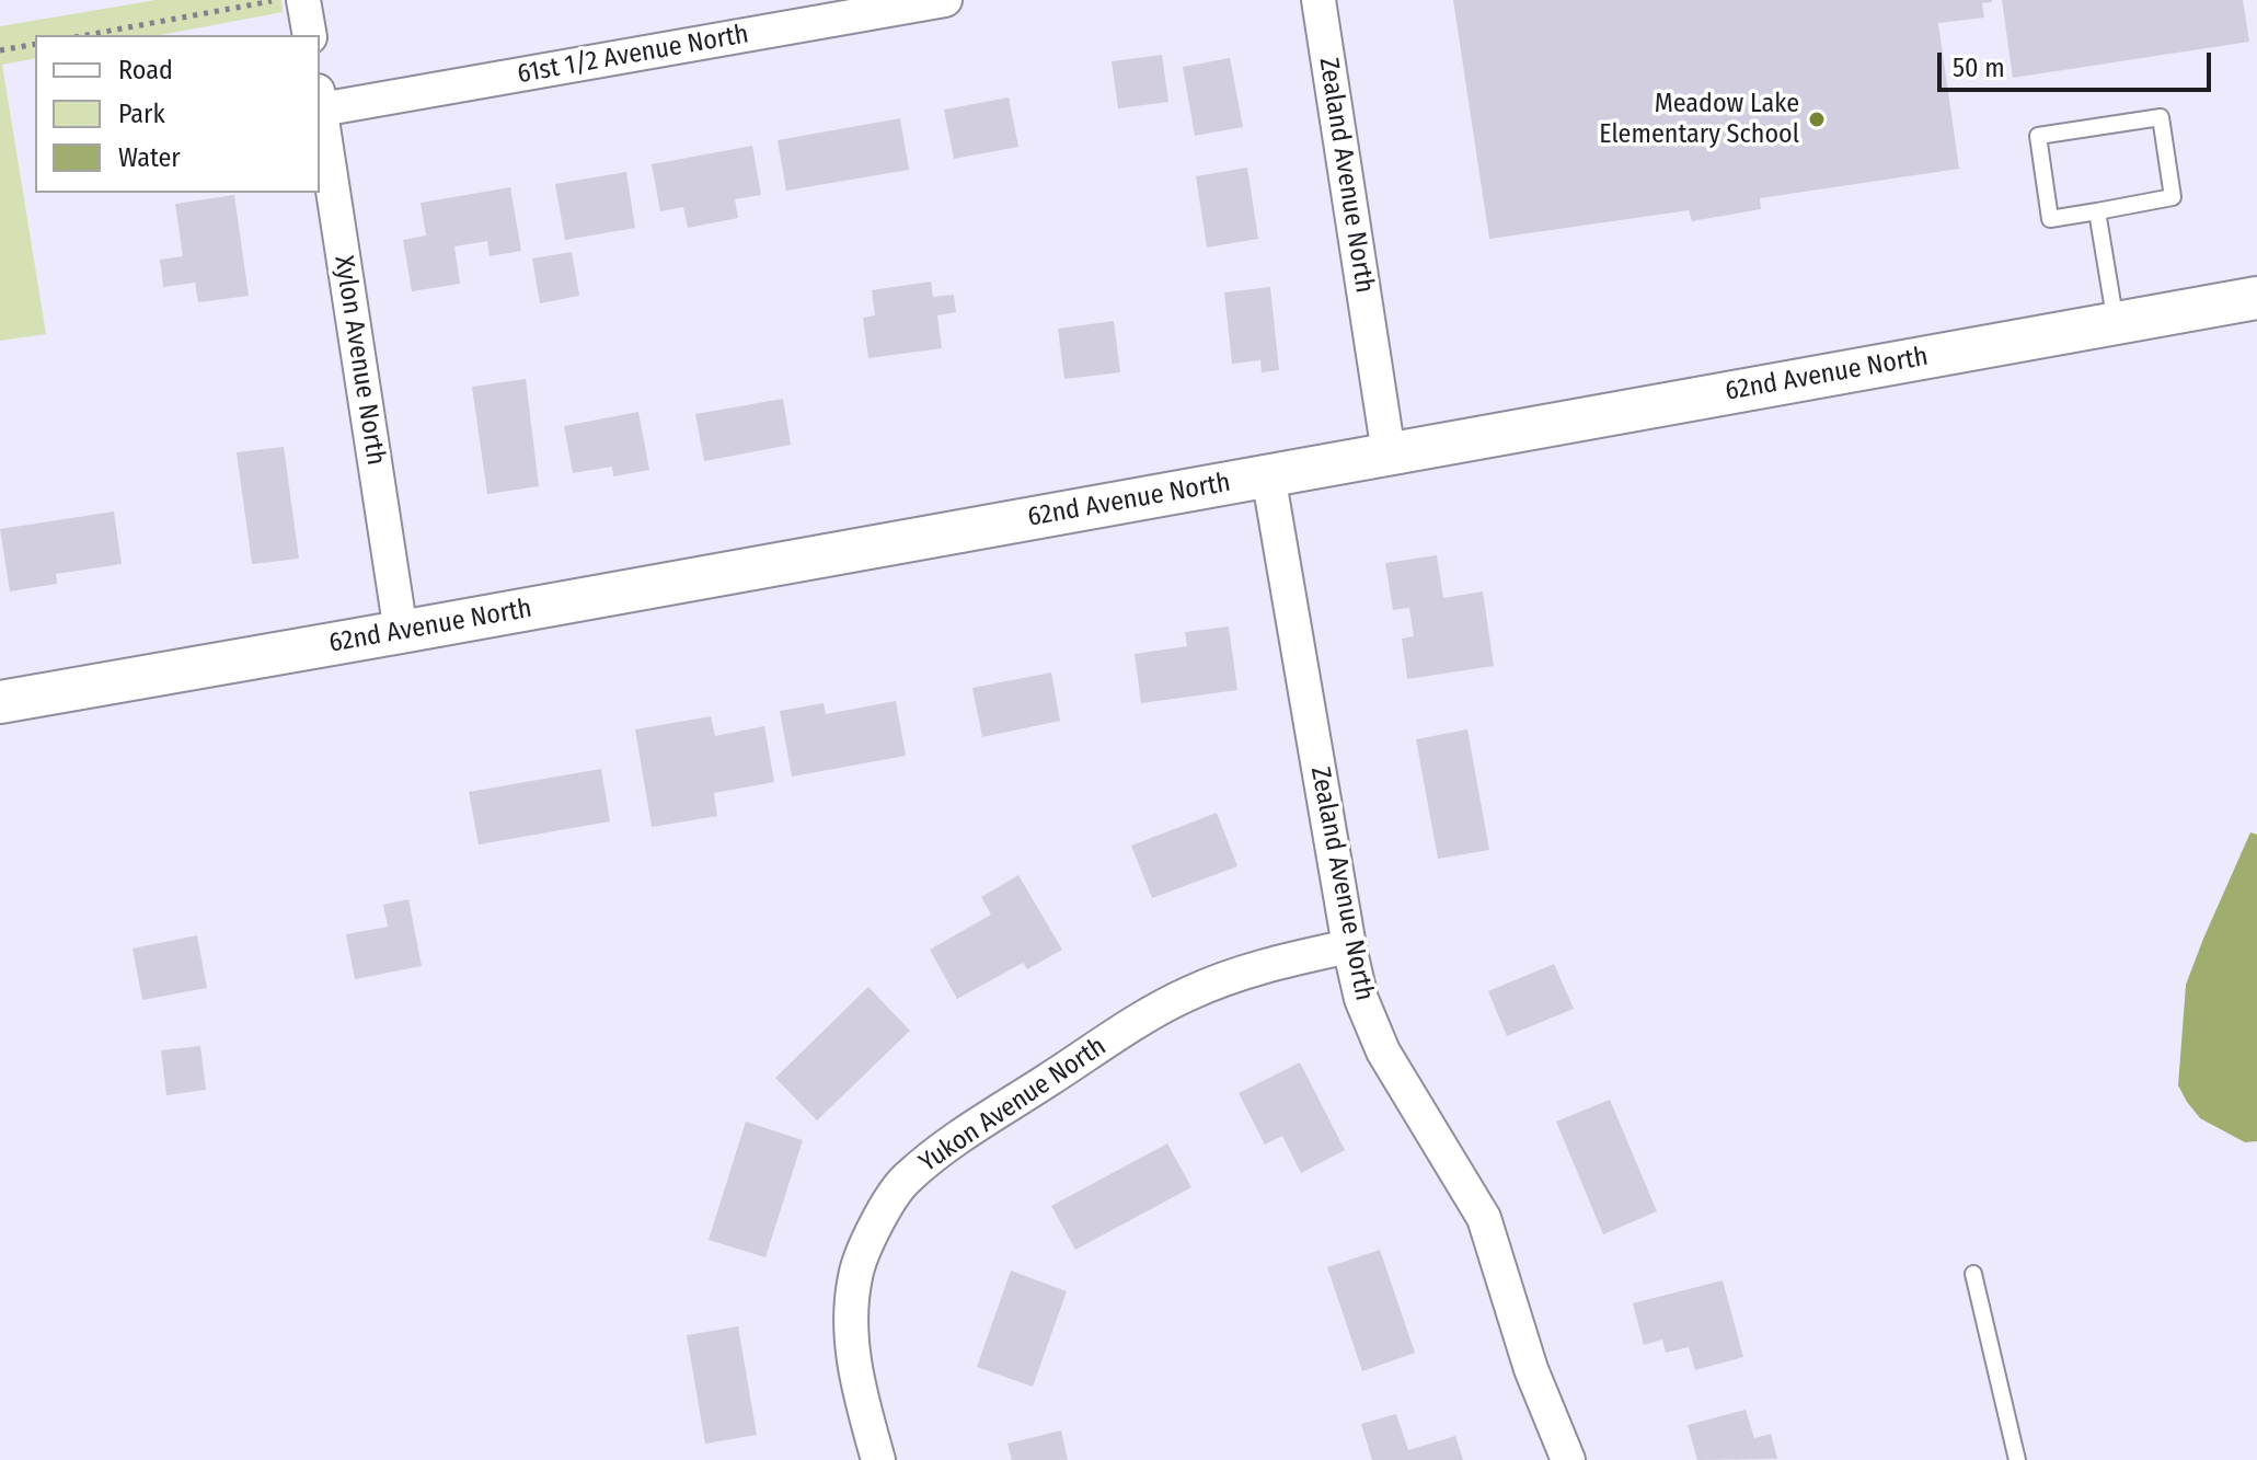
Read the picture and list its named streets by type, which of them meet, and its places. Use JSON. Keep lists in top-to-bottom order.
{
  "streets": {
    "street": [
      "61st 1/2 Avenue North",
      "Zealand Avenue North",
      "Xylon Avenue North",
      "62nd Avenue North",
      "Yukon Avenue North"
    ]
  },
  "crossings": [
    ["61st 1/2 Avenue North", "Xylon Avenue North"],
    ["Zealand Avenue North", "62nd Avenue North"],
    ["Zealand Avenue North", "Yukon Avenue North"],
    ["Xylon Avenue North", "62nd Avenue North"]
  ],
  "places": ["Meadow Lake Elementary School"],
  "legend": ["Road", "Park", "Water"],
  "scale_bar": "50 m"
}
